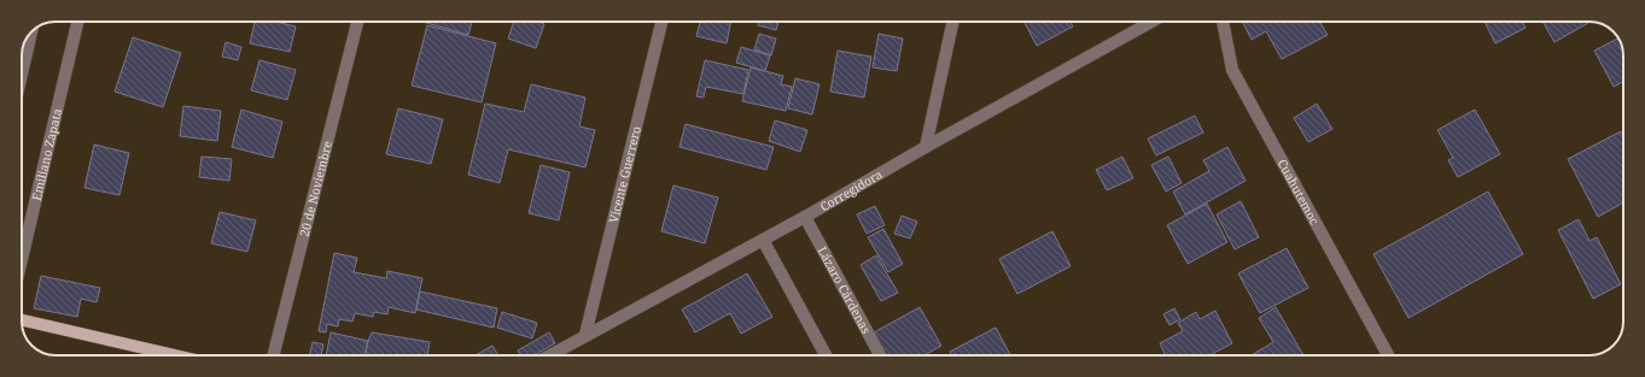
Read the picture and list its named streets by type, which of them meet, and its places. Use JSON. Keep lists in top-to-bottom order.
{
  "streets": {
    "street": [
      "Emiliano Zapata",
      "Vicente Guerrero",
      "20 de Noviembre",
      "Corregidora",
      "Cuahutemoc",
      "Lázaro Cárdenas"
    ]
  },
  "crossings": [
    ["Vicente Guerrero", "Corregidora"],
    ["Corregidora", "Lázaro Cárdenas"]
  ]
}
